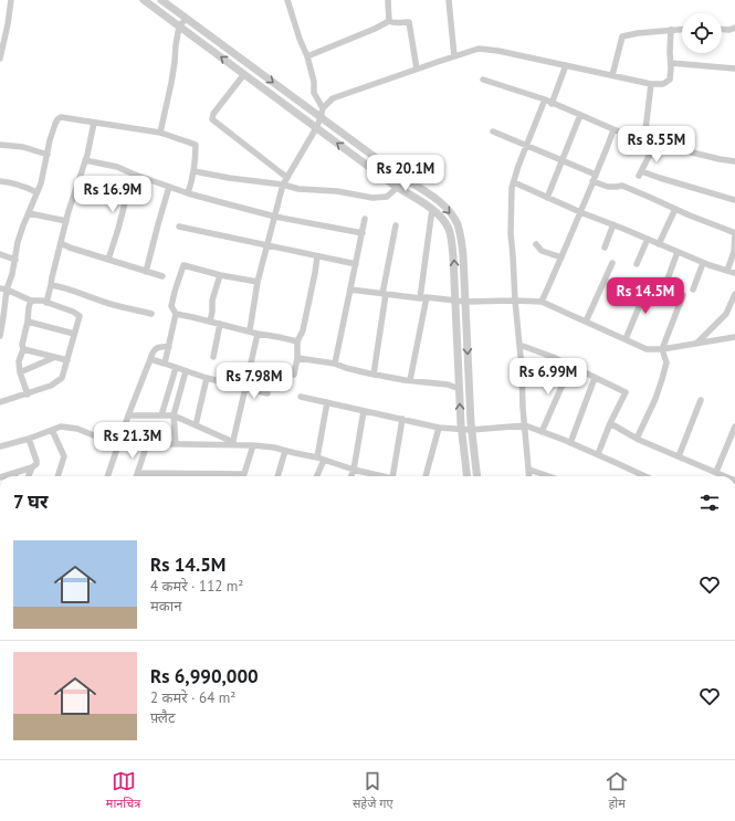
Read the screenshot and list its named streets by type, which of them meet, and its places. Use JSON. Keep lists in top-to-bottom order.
{
  "page": {
    "price": [
      "Rs 8.55M",
      "Rs 20.1M",
      "Rs 16.9M",
      "Rs 14.5M",
      "Rs 6.99M",
      "Rs 7.98M",
      "Rs 21.3M"
    ],
    "heading": "7 घर",
    "list": [
      {
        "name": "Rs 14.5M",
        "note": "4 कमरे · 112 m² · मकान"
      },
      {
        "name": "Rs 6,990,000",
        "note": "2 कमरे · 64 m² · फ़्लैट"
      }
    ],
    "tabs": ["मानचित्र", "सहेजे गए", "होम"]
  }
}
